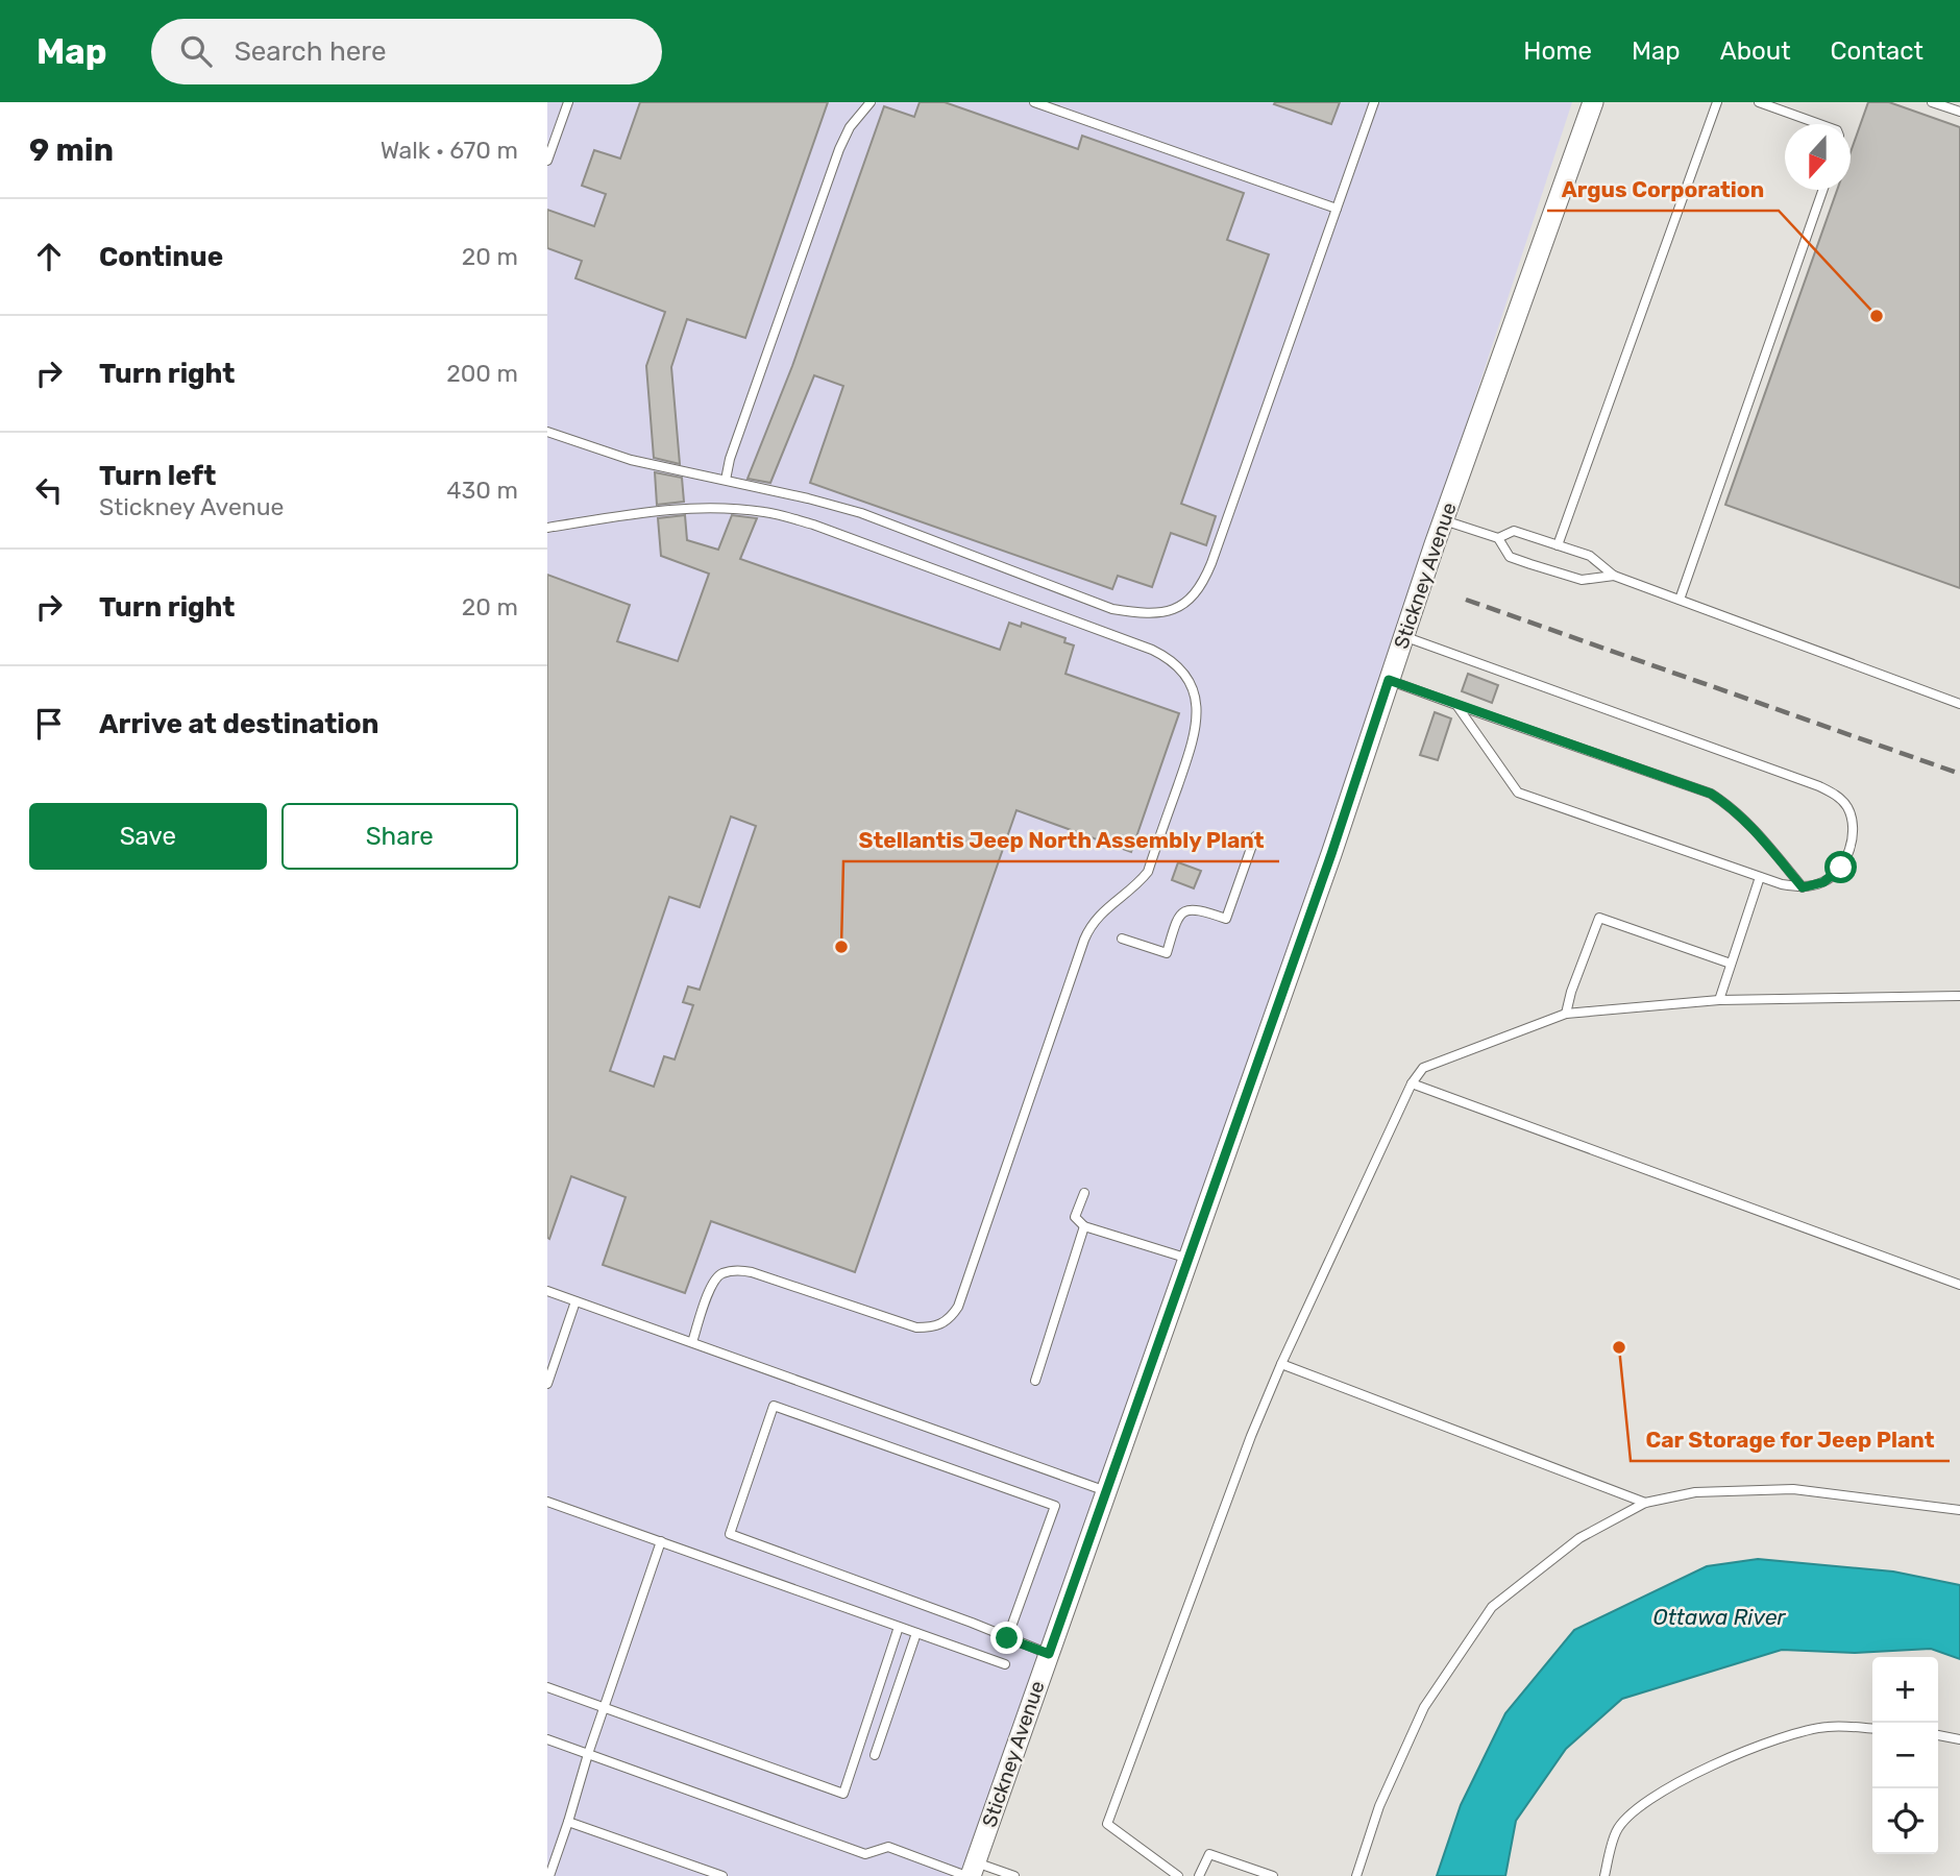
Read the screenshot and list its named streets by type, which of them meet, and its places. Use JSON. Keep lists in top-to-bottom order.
{
  "streets": {
    "street": ["Stickney Avenue"]
  },
  "water": ["Ottawa River"],
  "places": ["Argus Corporation", "Stellantis Jeep North Assembly Plant", "Car Storage for Jeep Plant"],
  "north": "bottom",
  "page": {
    "header": "Map",
    "search": "Search here",
    "nav": [
      "Home",
      "Map",
      "About",
      "Contact"
    ],
    "heading": ["9 min", "Walk · 670 m"],
    "list": [
      ["Continue", "20 m"],
      ["Turn right", "200 m"],
      ["Turn left", "Stickney Avenue", "430 m"],
      ["Turn right", "20 m"],
      "Arrive at destination"
    ],
    "buttons": ["Save", "Share"],
    "map_buttons": ["+", "−"]
  }
}
